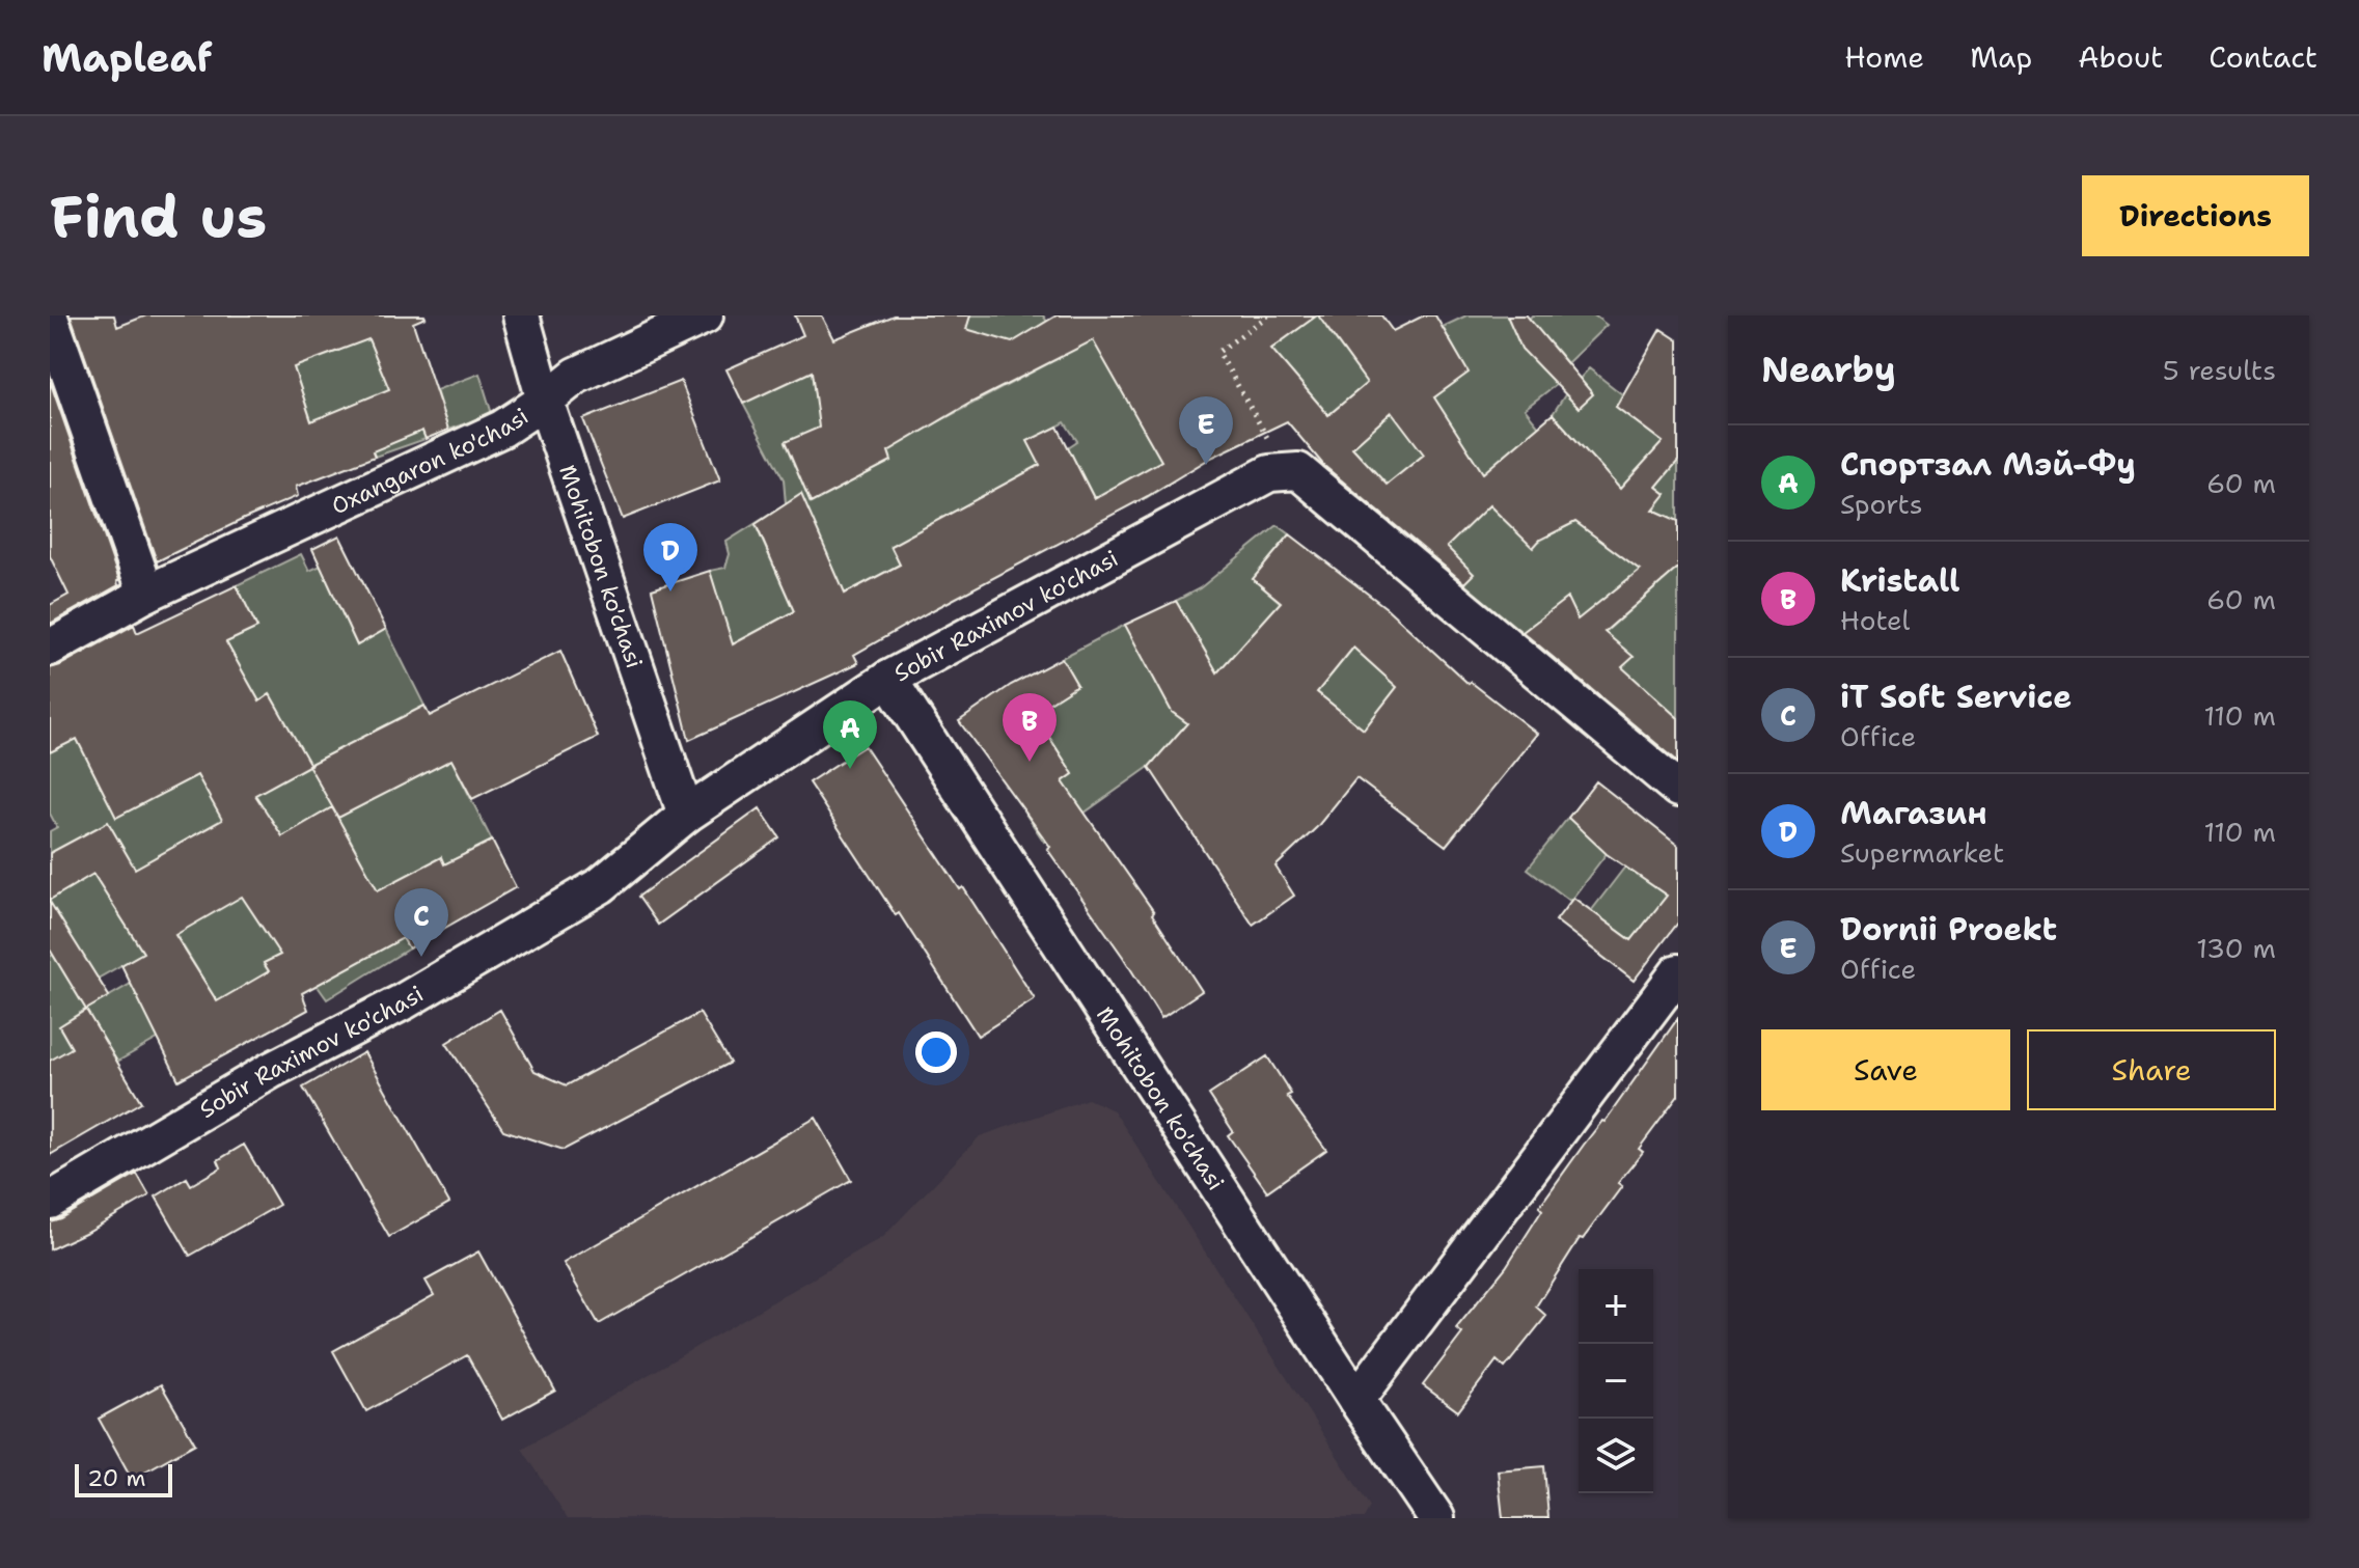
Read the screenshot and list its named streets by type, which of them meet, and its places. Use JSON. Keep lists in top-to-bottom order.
{
  "streets": {
    "street": ["Oxangaron ko'chasi", "Mohitobon ko'chasi", "Sobir Raximov ko'chasi"]
  },
  "crossings": [
    ["Oxangaron ko'chasi", "Mohitobon ko'chasi"],
    ["Mohitobon ko'chasi", "Sobir Raximov ko'chasi"]
  ],
  "scale_bar": "20 m",
  "page": {
    "header": "Mapleaf",
    "nav": [
      "Home",
      "Map",
      "About",
      "Contact"
    ],
    "buttons": [
      "Directions",
      ["Save", "Share"]
    ],
    "title": "Find us",
    "heading": ["Nearby", "5 results"],
    "pins": [
      "E",
      "D",
      "B",
      "A",
      "C"
    ],
    "list": [
      {
        "mark": "A",
        "name": "Спортзал Мэй-Фу",
        "note": "Sports",
        "value": "60 m"
      },
      {
        "mark": "B",
        "name": "Kristall",
        "note": "Hotel",
        "value": "60 m"
      },
      {
        "mark": "C",
        "name": "iT Soft Service",
        "note": "Office",
        "value": "110 m"
      },
      {
        "mark": "D",
        "name": "Магазин",
        "note": "Supermarket",
        "value": "110 m"
      },
      {
        "mark": "E",
        "name": "Dornii Proekt",
        "note": "Office",
        "value": "130 m"
      }
    ],
    "map_buttons": ["+", "−"],
    "scale": "20 m"
  }
}
